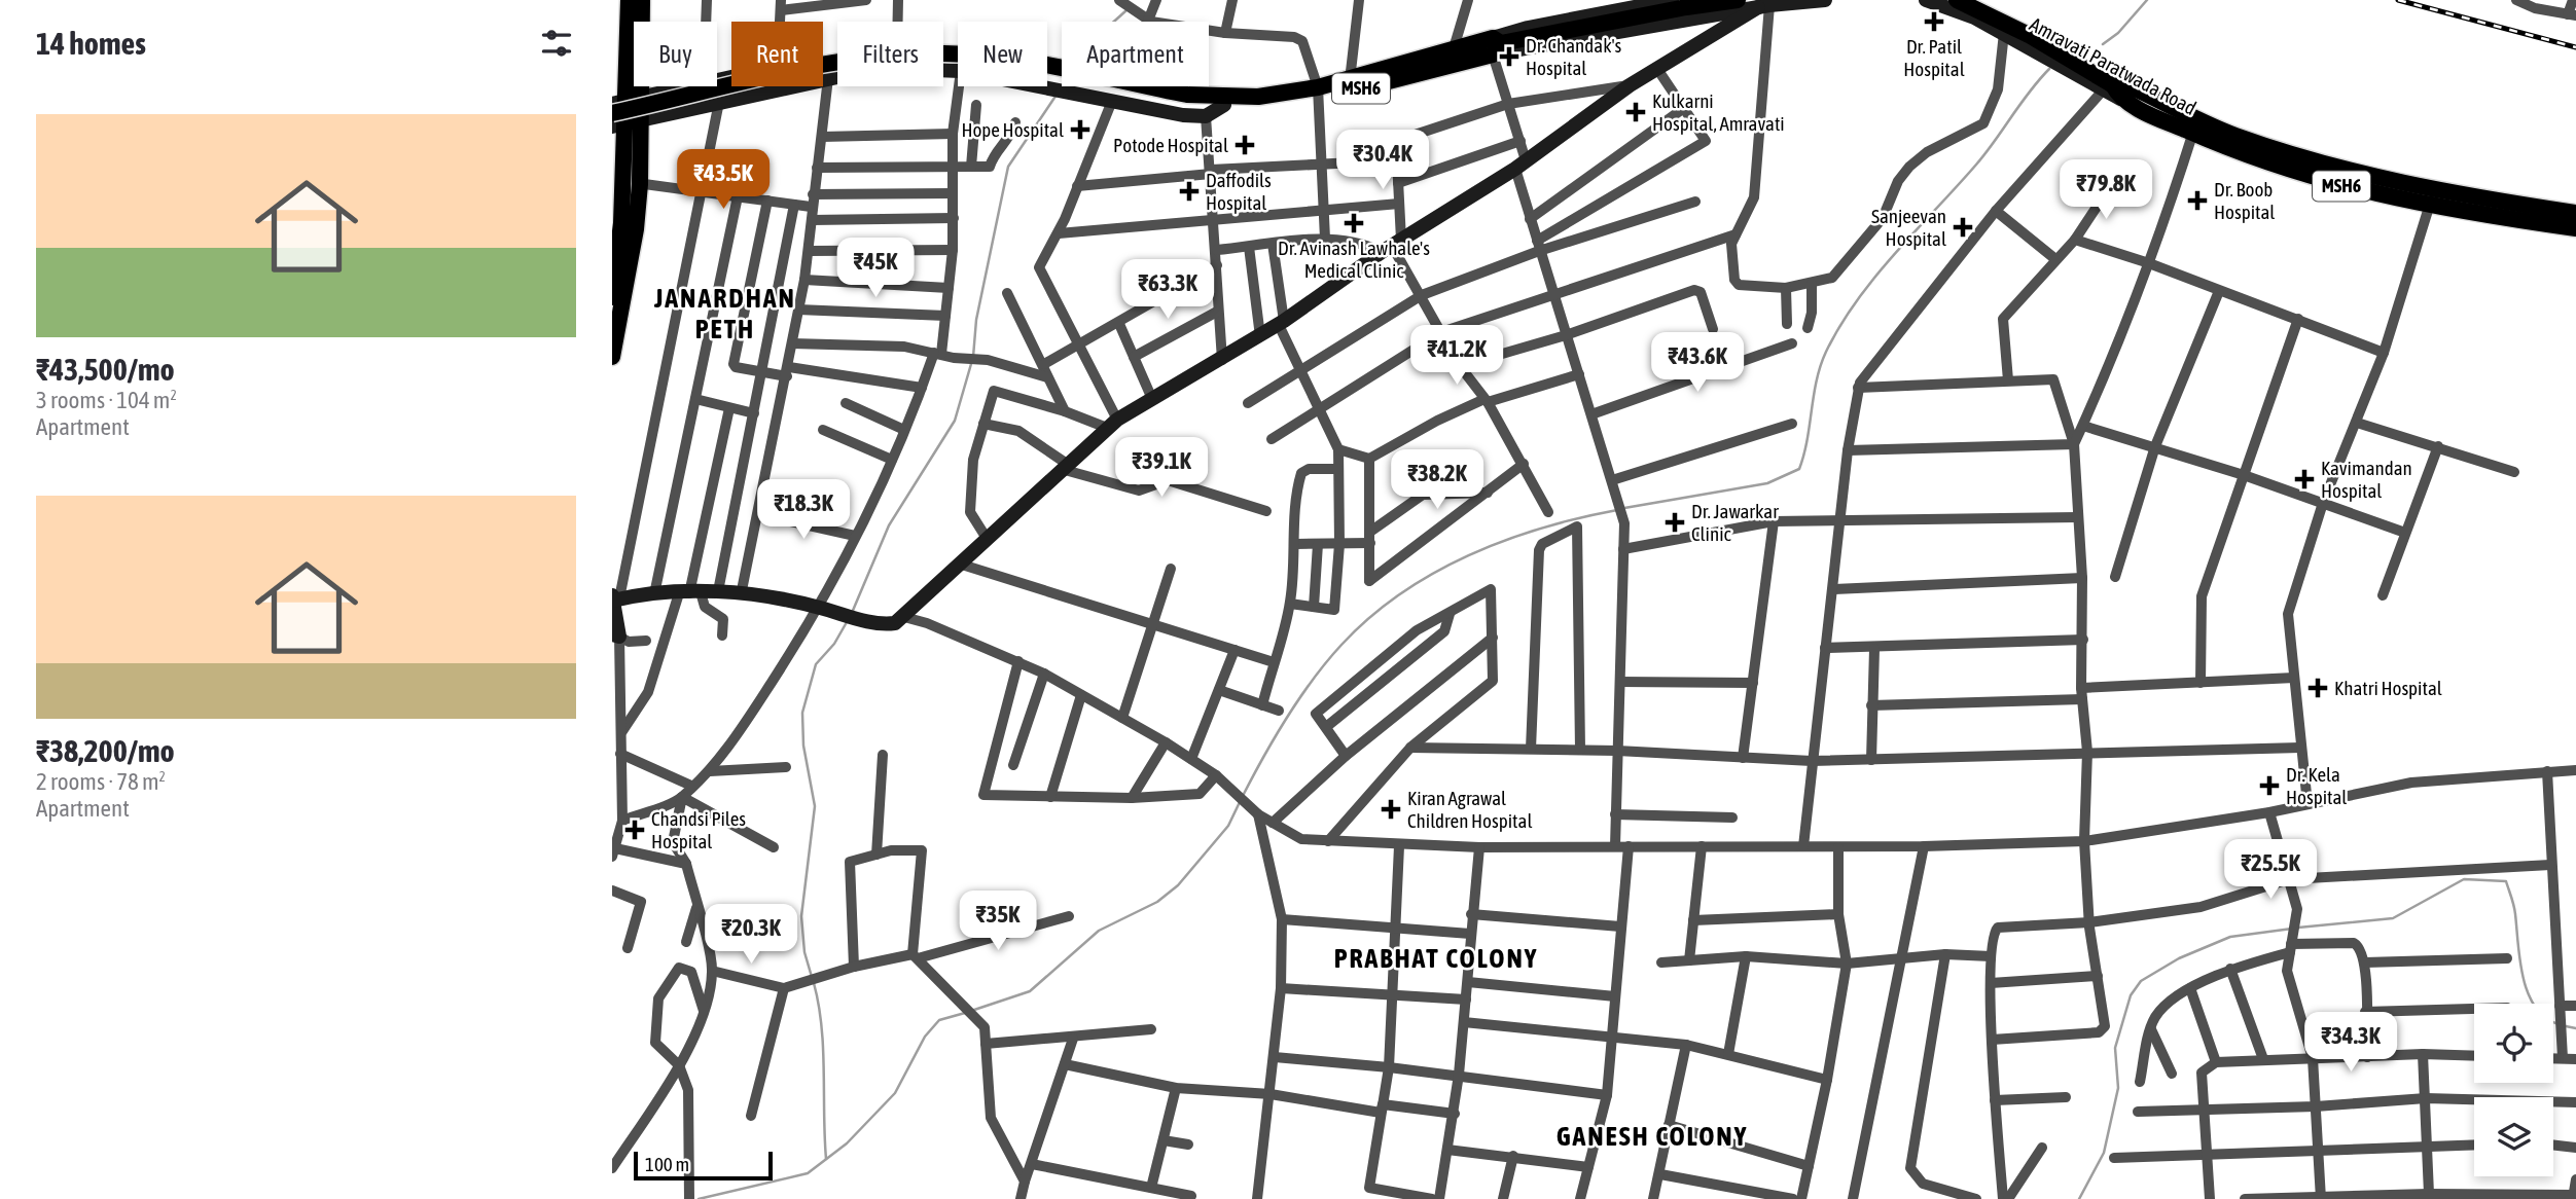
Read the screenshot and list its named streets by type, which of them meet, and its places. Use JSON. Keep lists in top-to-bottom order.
{
  "streets": {
    "main road": ["Amravati Paratwada Road", "MSH6"]
  },
  "crossings": [
    ["Amravati Paratwada Road", "MSH6"]
  ],
  "districts": ["JANARDHAN PETH", "PRABHAT COLONY", "GANESH COLONY"],
  "places": {
    "health": [
      "Dr. Patil Hospital",
      "Dr. Chandak's Hospital",
      "Kulkarni Hospital, Amravati",
      "Hope Hospital",
      "Potode Hospital",
      "Daffodils Hospital",
      "Dr. Boob Hospital",
      "Dr. Avinash Lawhale's Medical Clinic",
      "Sanjeevan Hospital",
      "Kavimandan Hospital",
      "Dr. Jawarkar Clinic",
      "Khatri Hospital",
      "Dr. Kela Hospital",
      "Kiran Agrawal Children Hospital",
      "Chandsi Piles Hospital"
    ]
  },
  "scale_bar": "100 m",
  "page": {
    "heading": "14 homes",
    "chip": [
      "Buy",
      "Rent",
      "Filters",
      "New",
      "Apartment"
    ],
    "list": [
      {
        "name": "₹43,500/mo",
        "note": "3 rooms · 104 m² · Apartment"
      },
      {
        "name": "₹38,200/mo",
        "note": "2 rooms · 78 m² · Apartment"
      }
    ],
    "price": [
      "₹30.4K",
      "₹43.5K",
      "₹79.8K",
      "₹45K",
      "₹63.3K",
      "₹41.2K",
      "₹43.6K",
      "₹39.1K",
      "₹38.2K",
      "₹18.3K",
      "₹25.5K",
      "₹35K",
      "₹20.3K",
      "₹34.3K"
    ],
    "scale": "100 m"
  }
}
